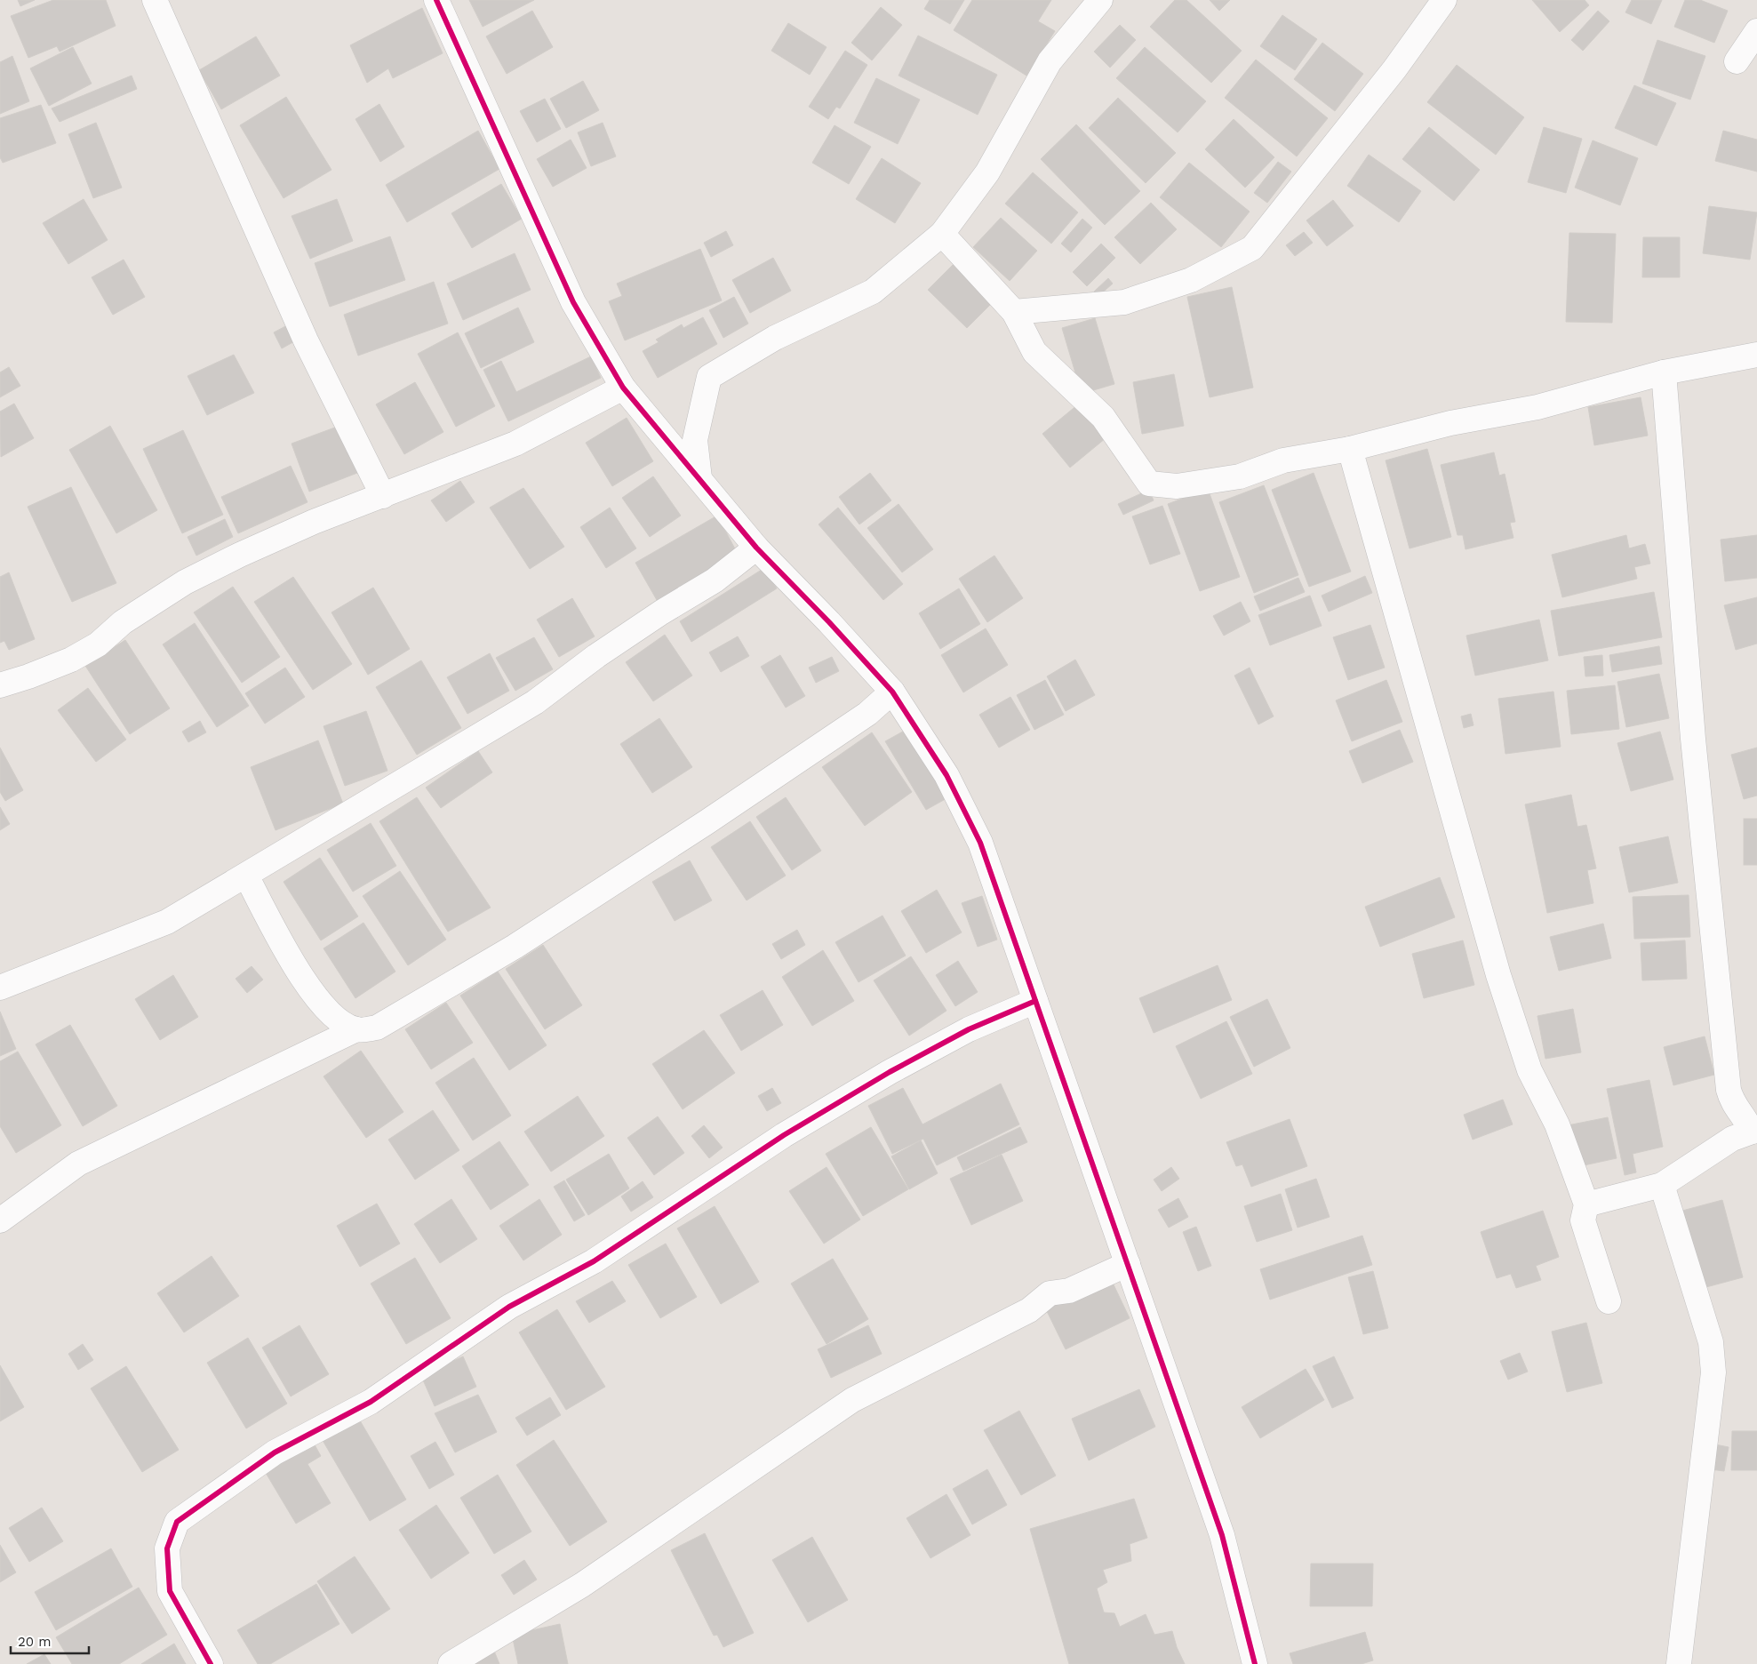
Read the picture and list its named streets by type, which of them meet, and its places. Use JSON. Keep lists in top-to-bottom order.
{
  "scale_bar": "20 m"
}
